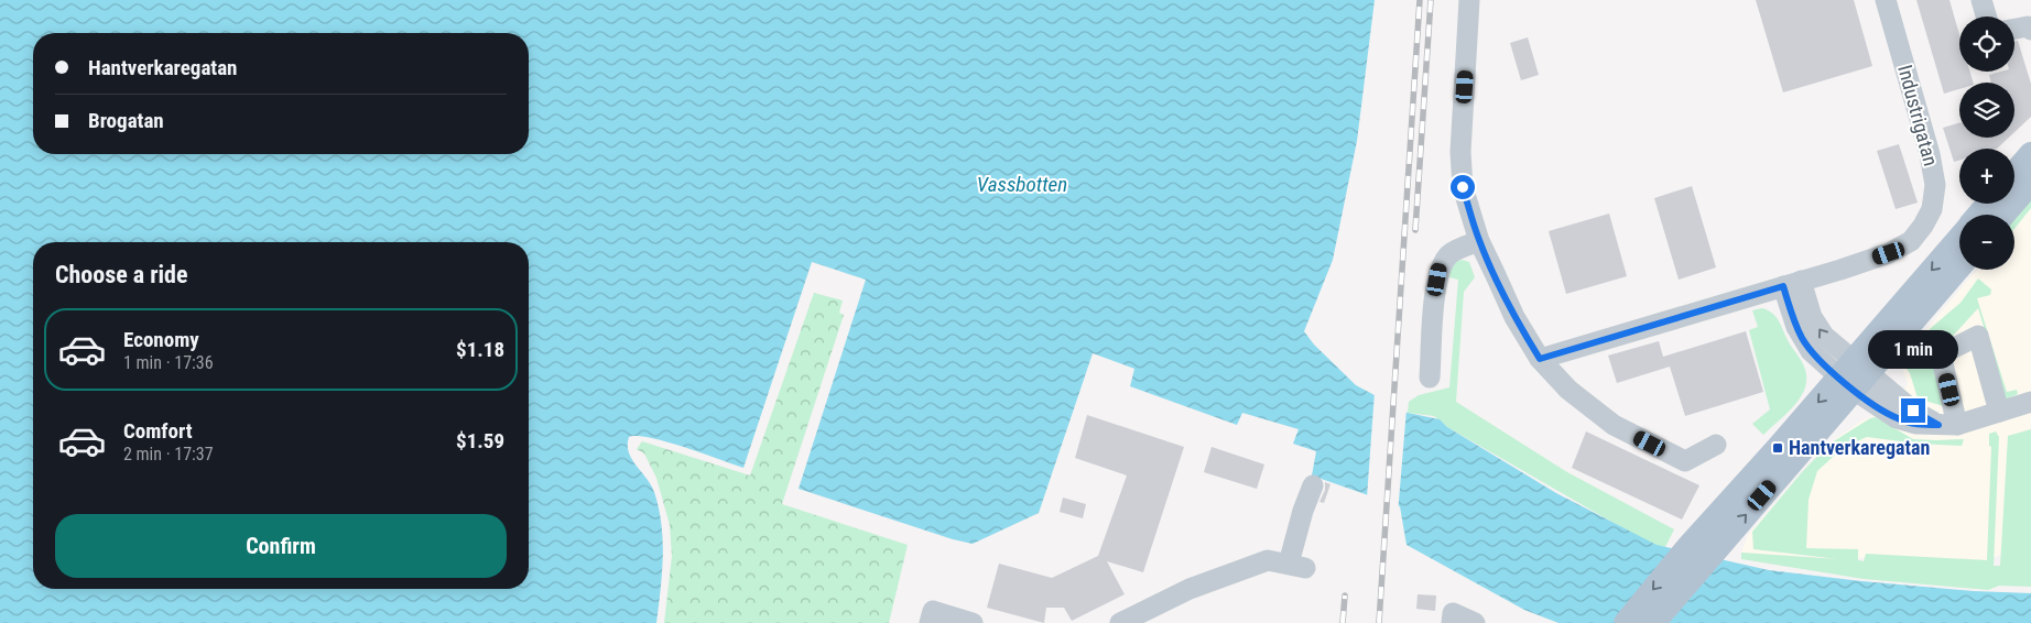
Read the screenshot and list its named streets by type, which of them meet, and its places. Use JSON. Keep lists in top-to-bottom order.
{
  "streets": {
    "street": ["Industrigatan"]
  },
  "water": ["Vassbotten"],
  "places": {
    "transit": ["Hantverkaregatan"]
  },
  "page": {
    "map_buttons": ["+", "−"],
    "banner": ["Hantverkaregatan", "Brogatan"],
    "heading": "Choose a ride",
    "list": [
      {
        "name": "Economy",
        "note": "1 min · 17:36",
        "value": "$1.18"
      },
      {
        "name": "Comfort",
        "note": "2 min · 17:37",
        "value": "$1.59"
      }
    ],
    "bubble": "1 min",
    "buttons": "Confirm"
  }
}
